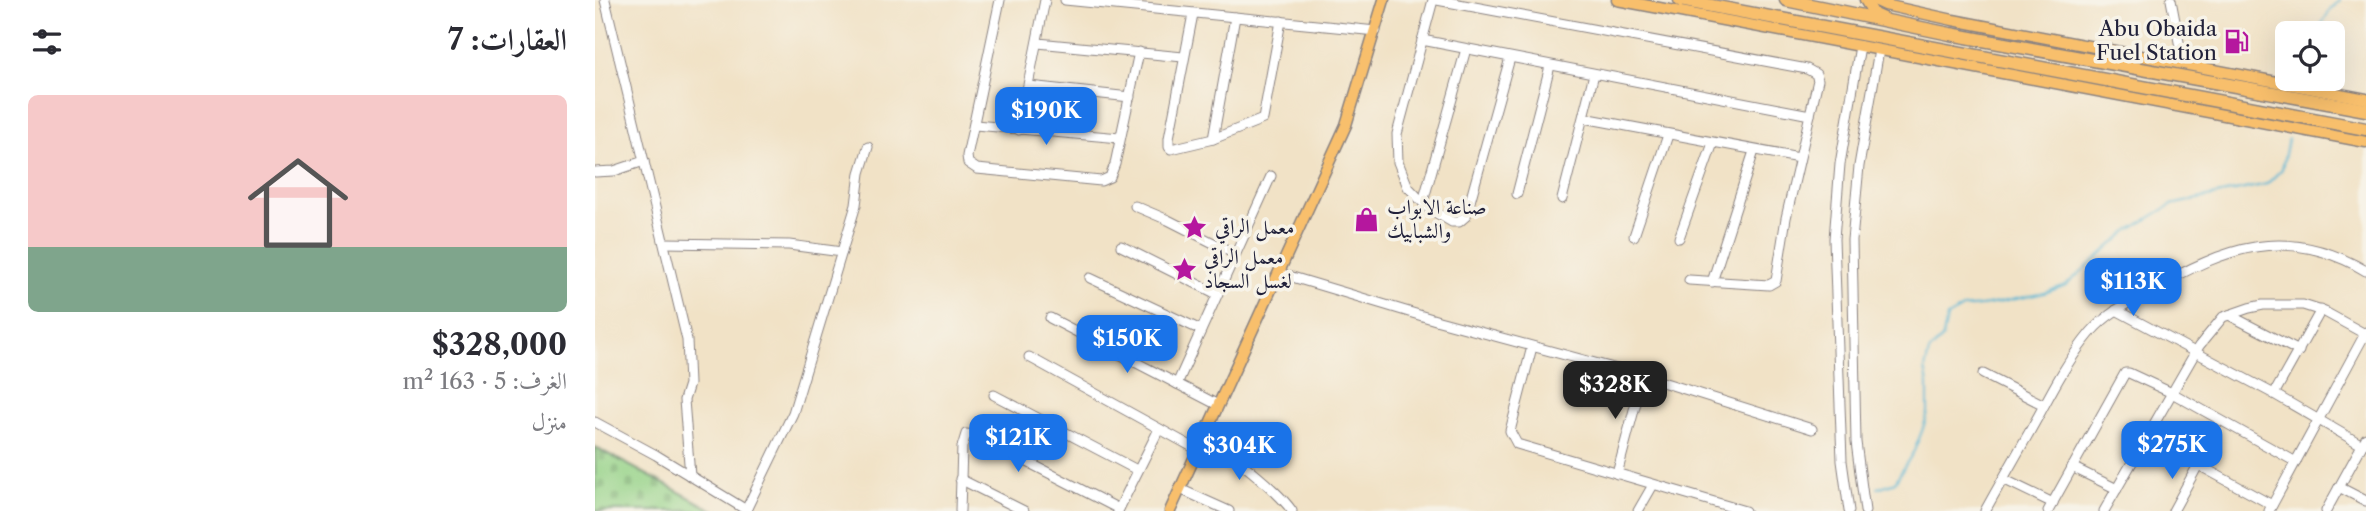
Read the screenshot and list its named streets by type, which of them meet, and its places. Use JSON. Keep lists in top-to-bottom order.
{
  "places": {
    "fuel station": ["Abu Obaida Fuel Station"],
    "shop": ["صناعة الابواب والشبابيك"],
    "place": ["معمل الراقي", "معمل الراقي لغسل السجاد"]
  },
  "page": {
    "heading": "العقارات: 7",
    "list": [
      {
        "name": "$328,000",
        "note": "الغرف: 5 · 163 m² · منزل"
      }
    ],
    "price": [
      "$190K",
      "$113K",
      "$150K",
      "$328K",
      "$121K",
      "$275K",
      "$304K"
    ]
  }
}
